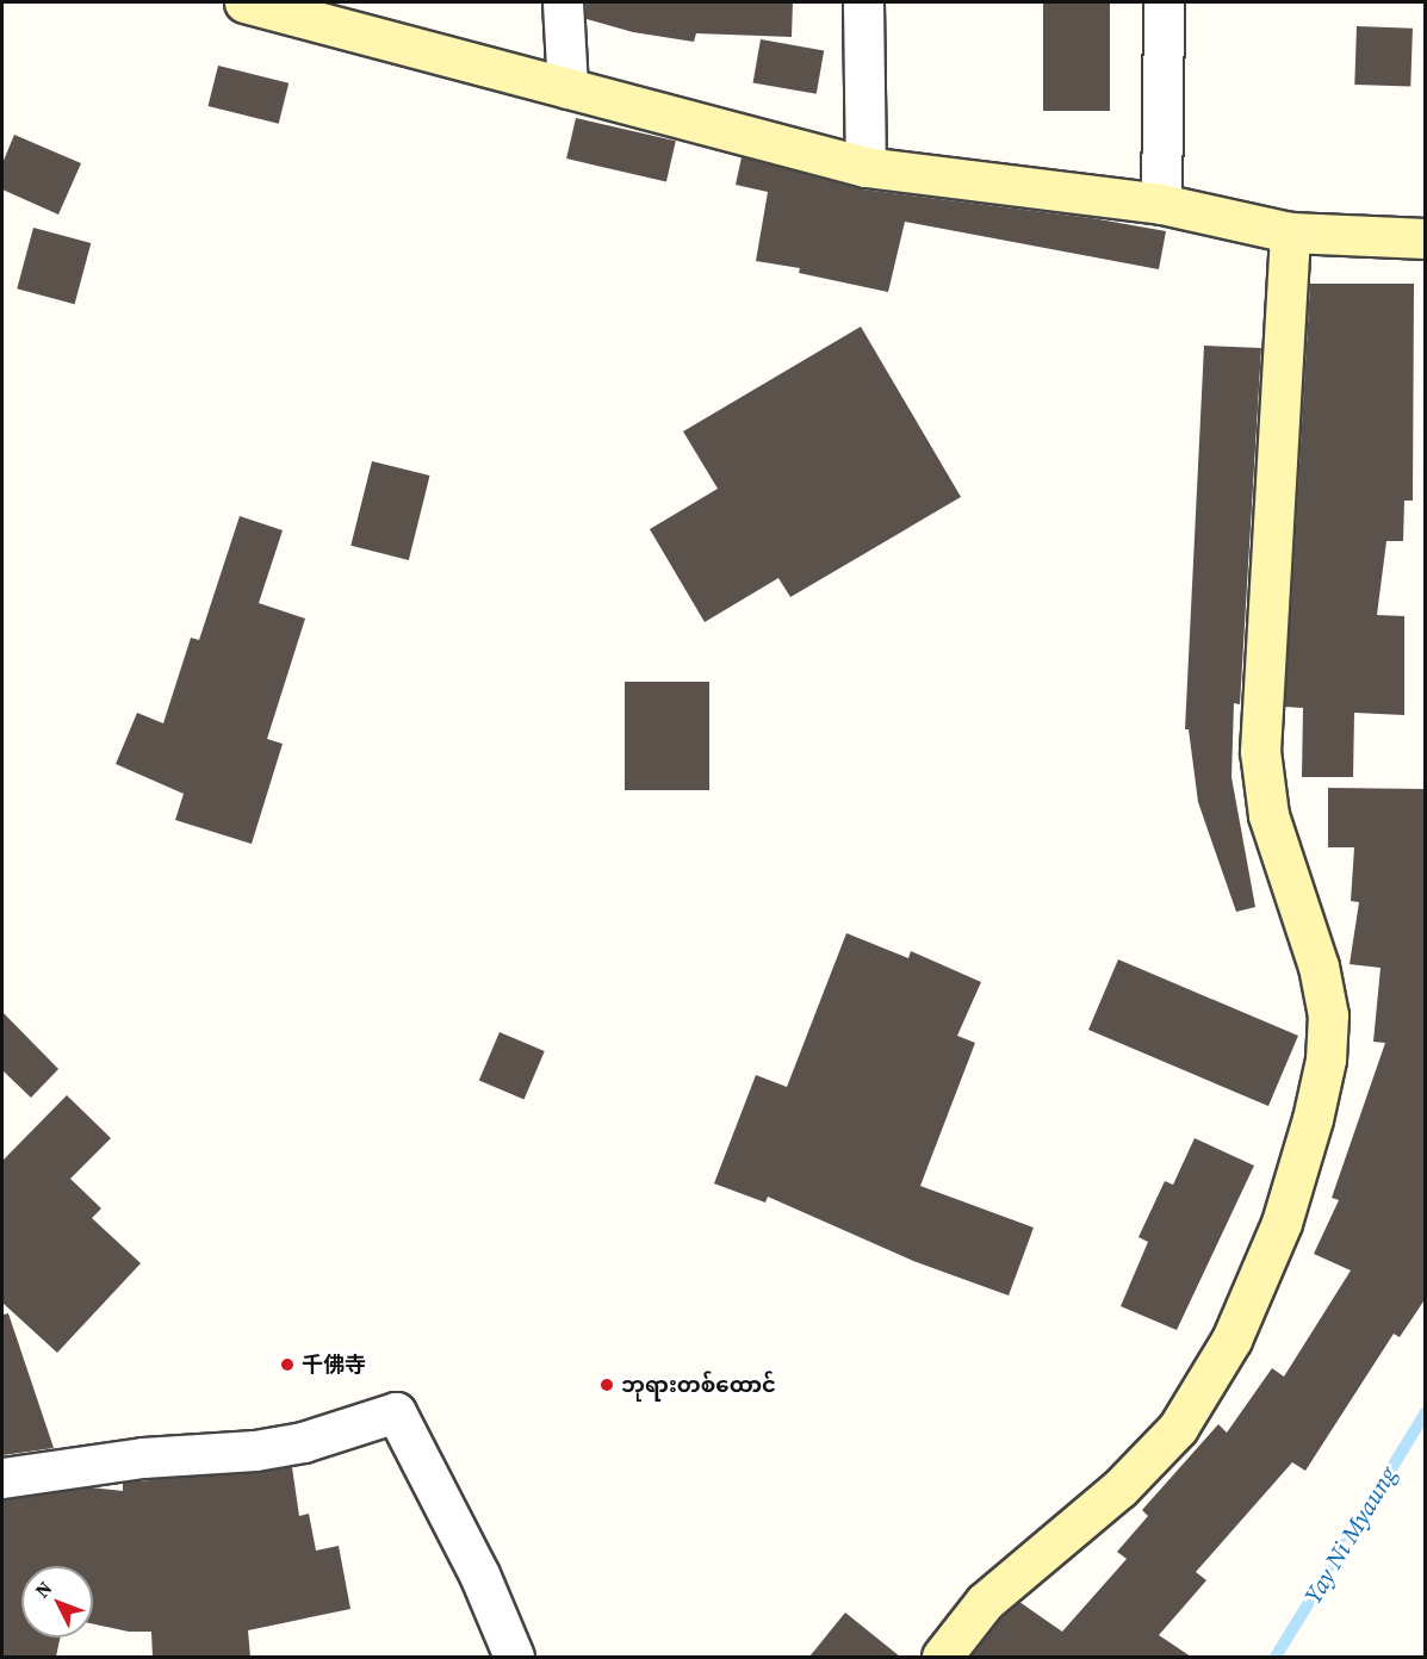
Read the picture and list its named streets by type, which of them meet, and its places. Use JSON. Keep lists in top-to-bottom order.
{
  "water": ["Yay Ni Myaung"],
  "places": ["千佛寺", "ဘုရားတစ်ထောင်"],
  "north": "top left"
}
